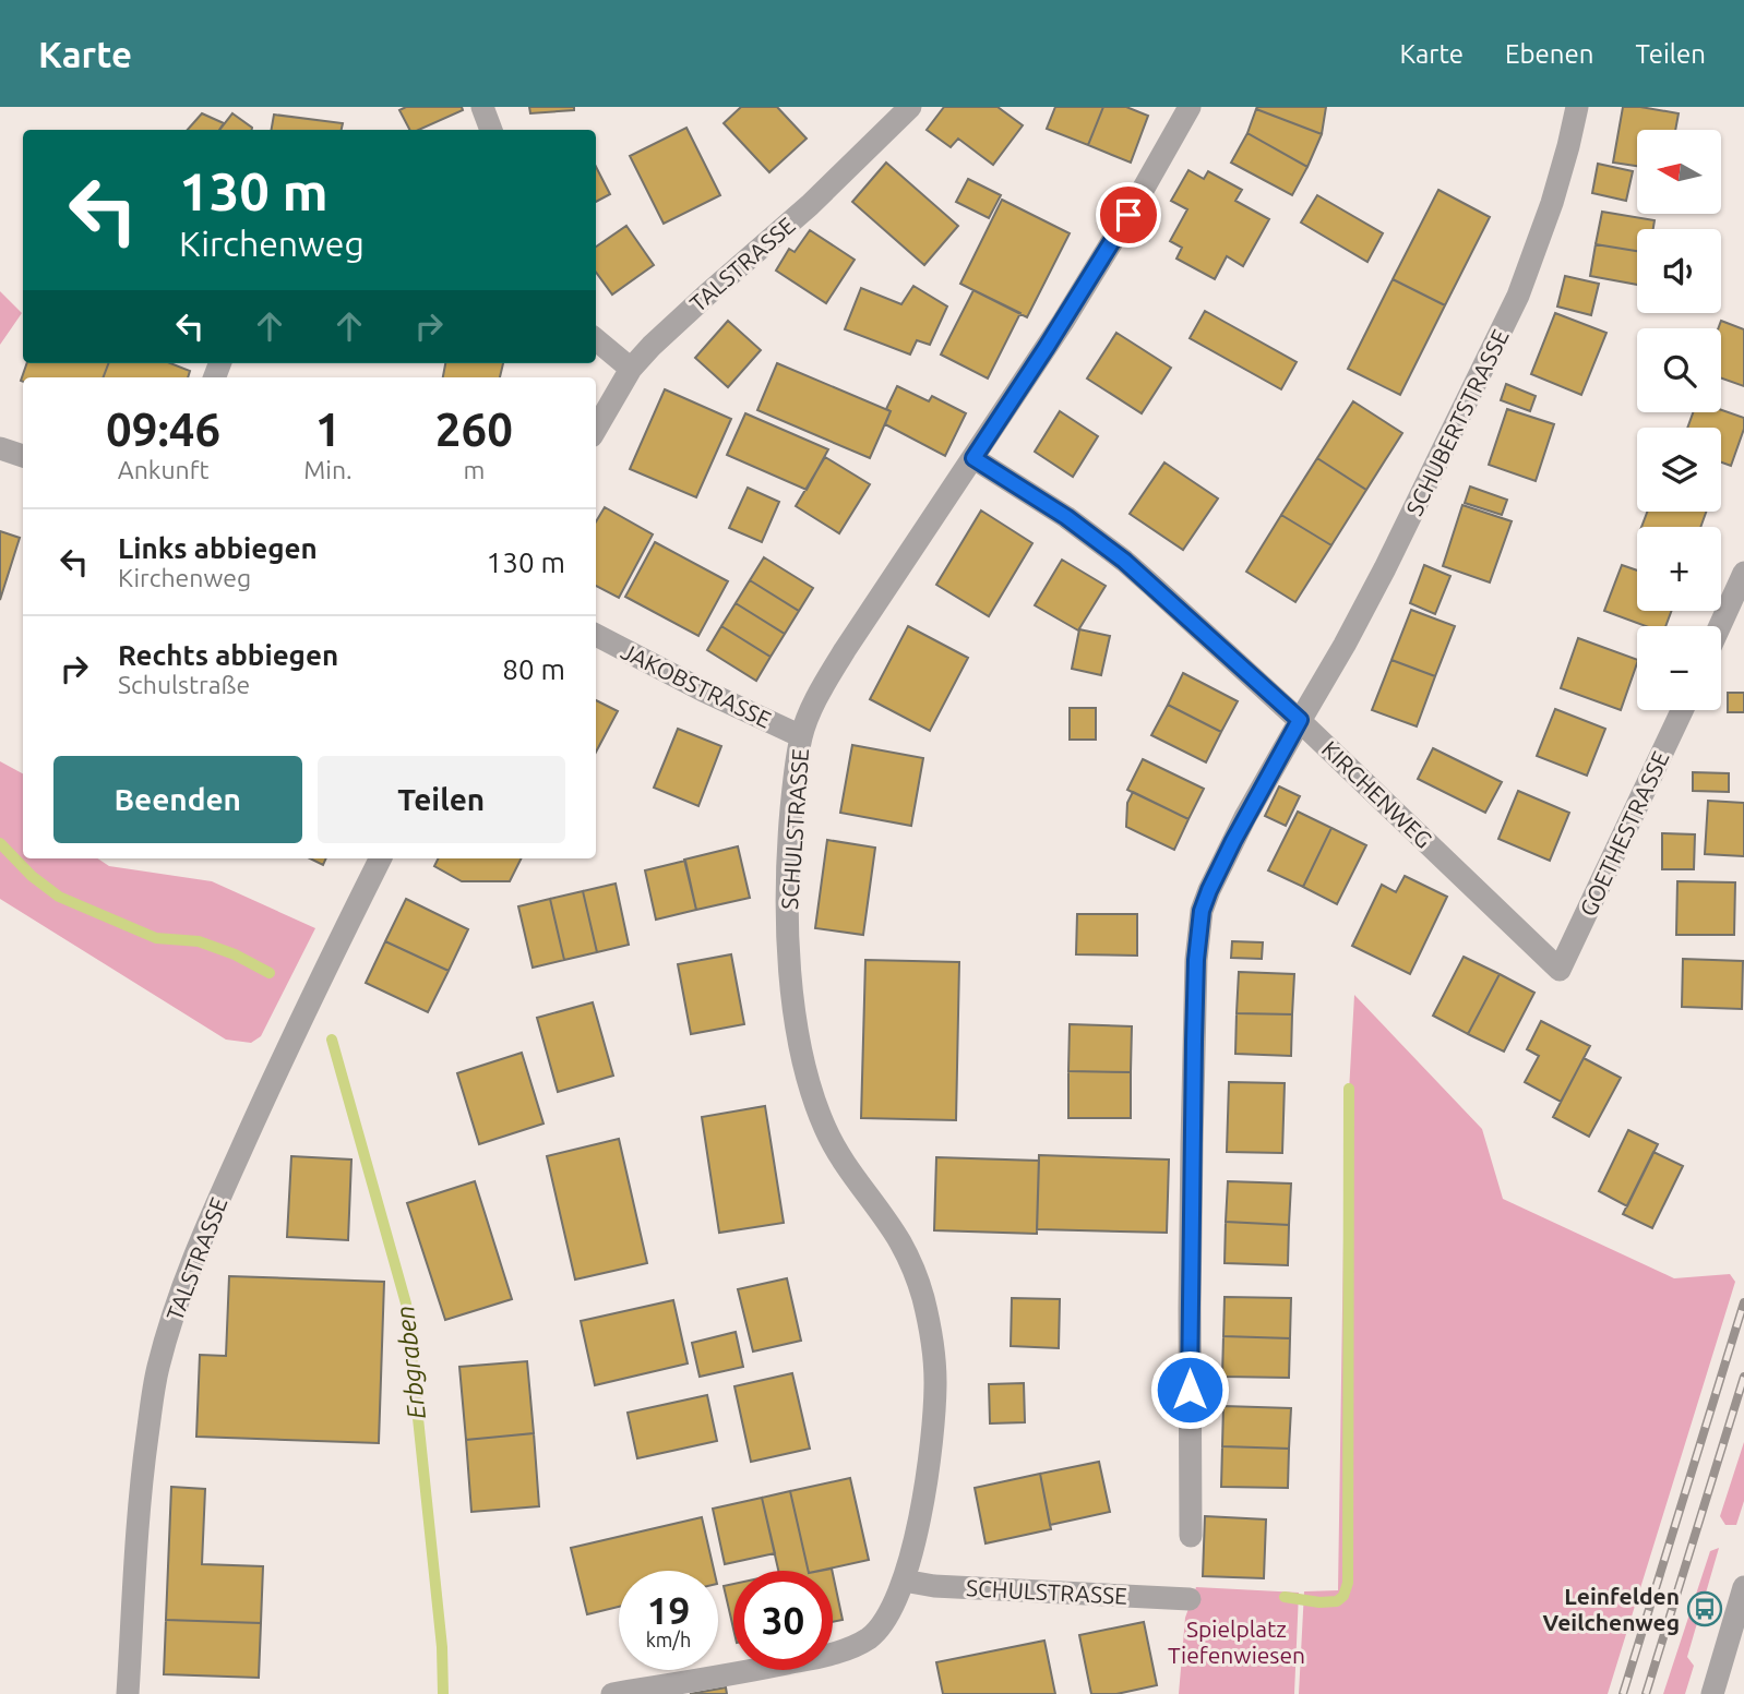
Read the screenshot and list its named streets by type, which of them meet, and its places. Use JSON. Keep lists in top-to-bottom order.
{
  "streets": {
    "street": [
      "TALSTRASSE",
      "SCHUBERTSTRASSE",
      "JAKOBSTRASSE",
      "KIRCHENWEG",
      "SCHULSTRASSE",
      "GOETHESTRASSE"
    ]
  },
  "crossings": [
    ["SCHUBERTSTRASSE", "KIRCHENWEG"],
    ["JAKOBSTRASSE", "SCHULSTRASSE"],
    ["KIRCHENWEG", "SCHULSTRASSE"],
    ["KIRCHENWEG", "GOETHESTRASSE"]
  ],
  "water": ["Erbgraben"],
  "parks": ["Spielplatz Tiefenwiesen"],
  "places": {
    "bus stop": ["Leinfelden Veilchenweg"]
  },
  "north": "left",
  "page": {
    "header": "Karte",
    "nav": ["Karte", "Ebenen", "Teilen"],
    "map_buttons": ["+", "−"],
    "turn": ["130 m", "Kirchenweg"],
    "eta": [
      "09:46",
      "Ankunft",
      "1",
      "Min.",
      "260",
      "m"
    ],
    "list": [
      {
        "name": "Links abbiegen",
        "note": "Kirchenweg",
        "value": "130 m"
      },
      {
        "name": "Rechts abbiegen",
        "note": "Schulstraße",
        "value": "80 m"
      }
    ],
    "buttons": ["Beenden", "Teilen"],
    "speed": "19 km/h",
    "limit": "30"
  }
}
